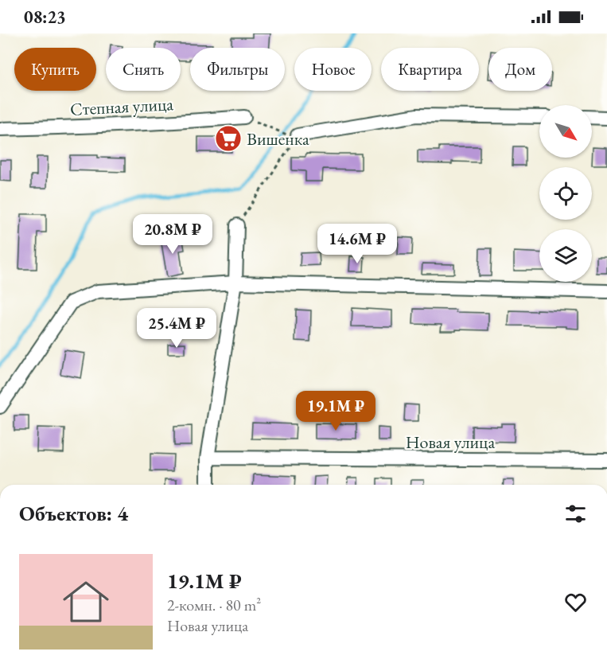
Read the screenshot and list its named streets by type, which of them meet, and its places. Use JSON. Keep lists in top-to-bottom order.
{
  "streets": {
    "street": ["Степная улица", "Новая улица"]
  },
  "places": {
    "supermarket": ["Вишенка"]
  },
  "north": "bottom right",
  "page": {
    "status": "08:23",
    "chip": [
      "Купить",
      "Снять",
      "Фильтры",
      "Новое",
      "Квартира",
      "Дом"
    ],
    "price": [
      "20.8M ₽",
      "14.6M ₽",
      "25.4M ₽",
      "19.1M ₽"
    ],
    "heading": "Объектов: 4",
    "list": [
      {
        "name": "19.1M ₽",
        "note": "2-комн. · 80 m² · Новая улица"
      }
    ]
  }
}
